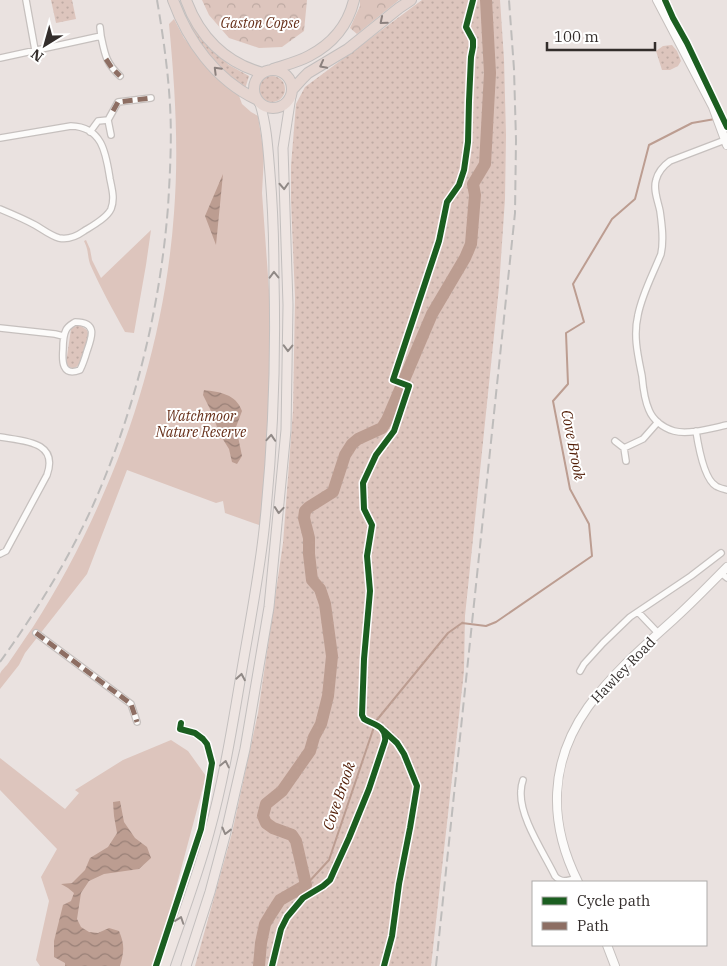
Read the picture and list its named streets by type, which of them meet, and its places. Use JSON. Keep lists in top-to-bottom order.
{
  "streets": {
    "main road": ["Hawley Road"]
  },
  "water": ["Cove Brook"],
  "parks": ["Gaston Copse", "Watchmoor Nature Reserve"],
  "legend": ["Cycle path", "Path"],
  "scale_bar": "100 m",
  "north": "bottom left"
}
